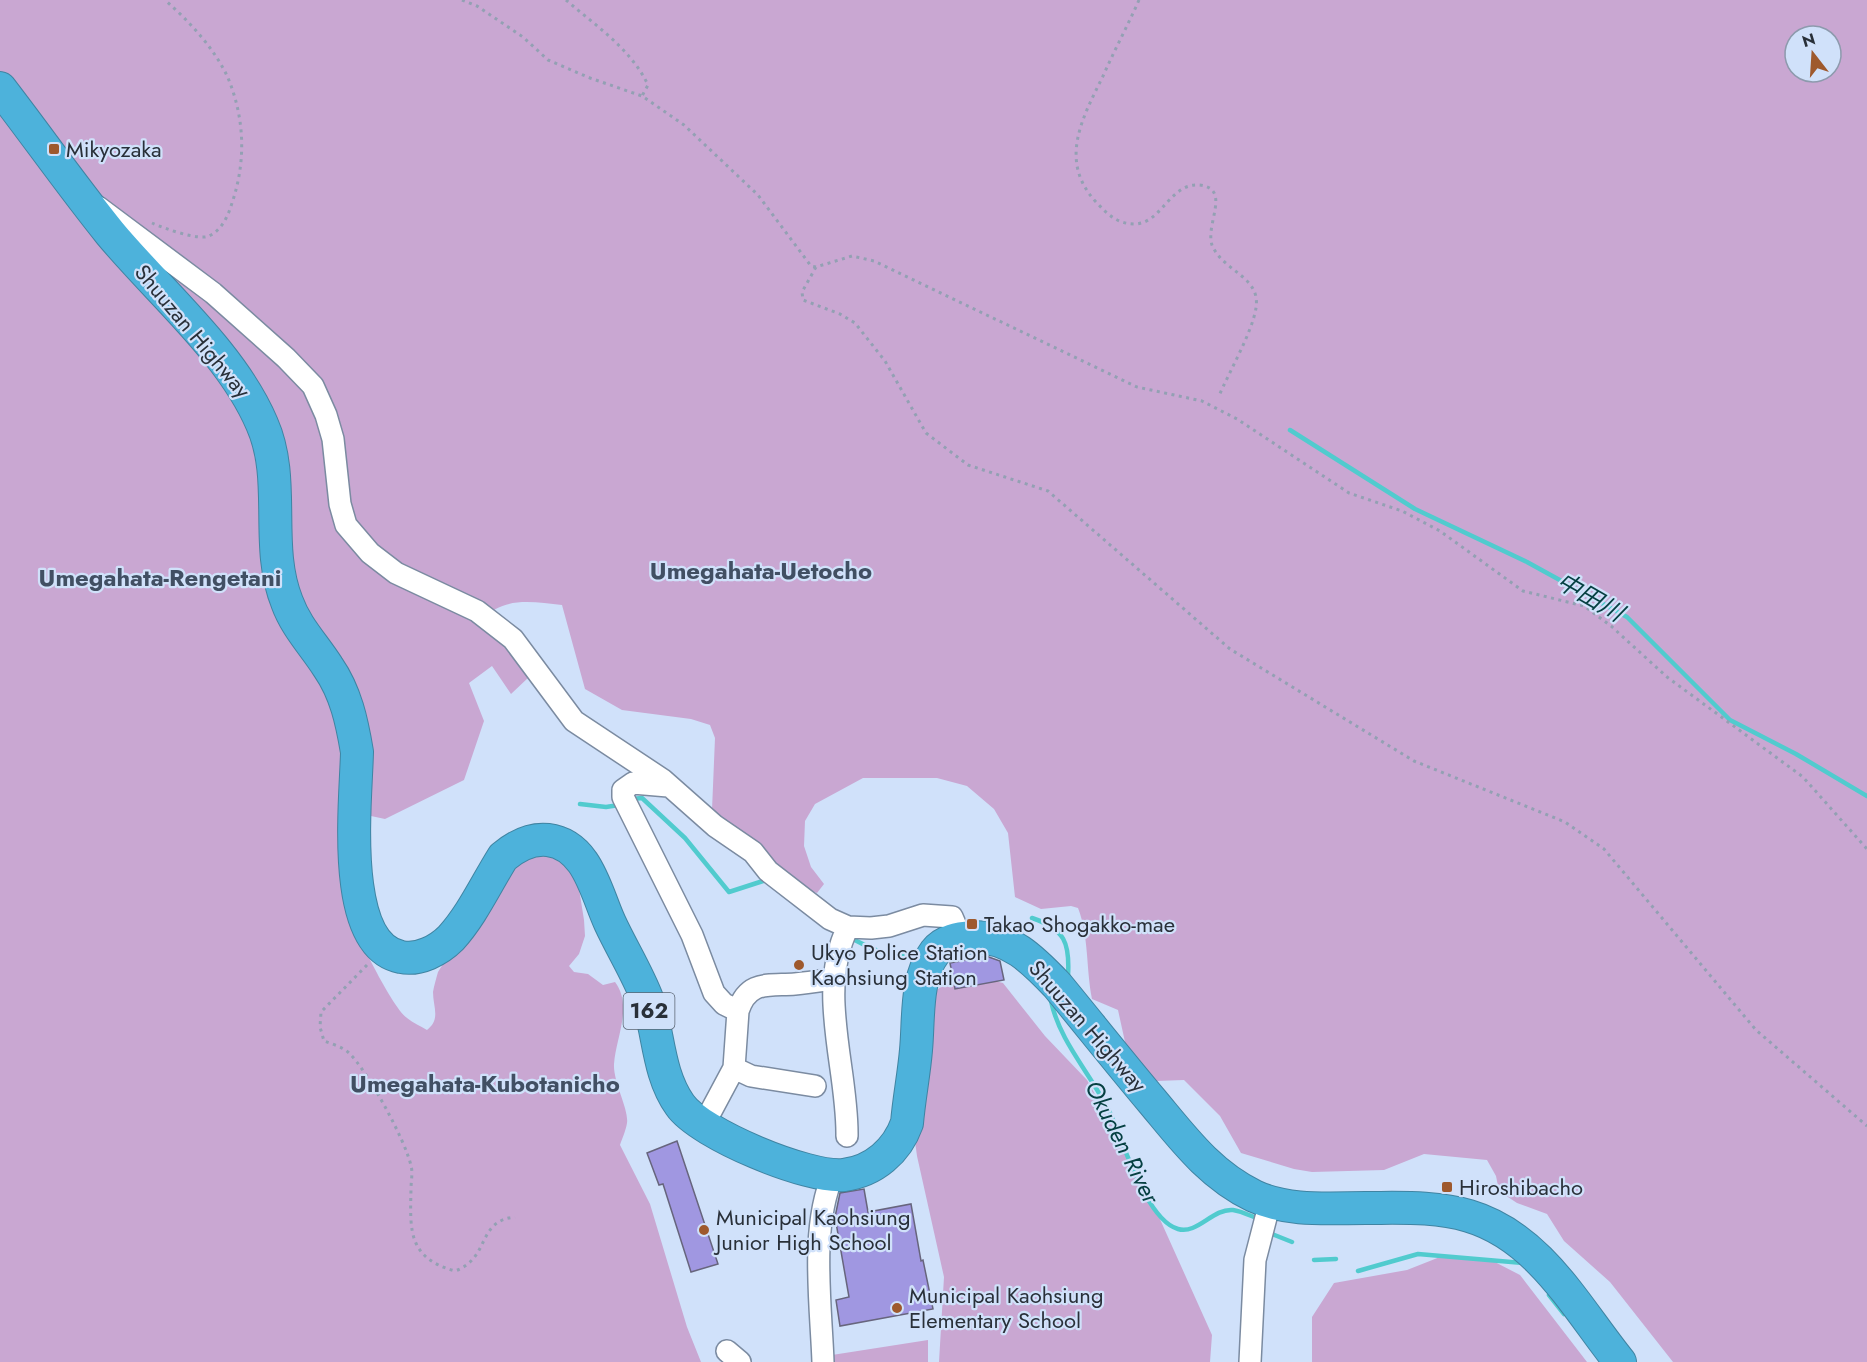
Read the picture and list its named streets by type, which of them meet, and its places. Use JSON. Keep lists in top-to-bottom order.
{
  "streets": {
    "highway": ["Shuuzan Highway", "162"]
  },
  "districts": ["Umegahata-Uetocho", "Umegahata-Rengetani", "Umegahata-Kubotanicho"],
  "water": ["中田川", "Okuden River"],
  "places": {
    "transit": ["Mikyozaka", "Takao Shogakko-mae", "Hiroshibacho"],
    "other": ["Ukyo Police Station Kaohsiung Station", "Municipal Kaohsiung Junior High School", "Municipal Kaohsiung Elementary School"]
  },
  "north": "top"
}
